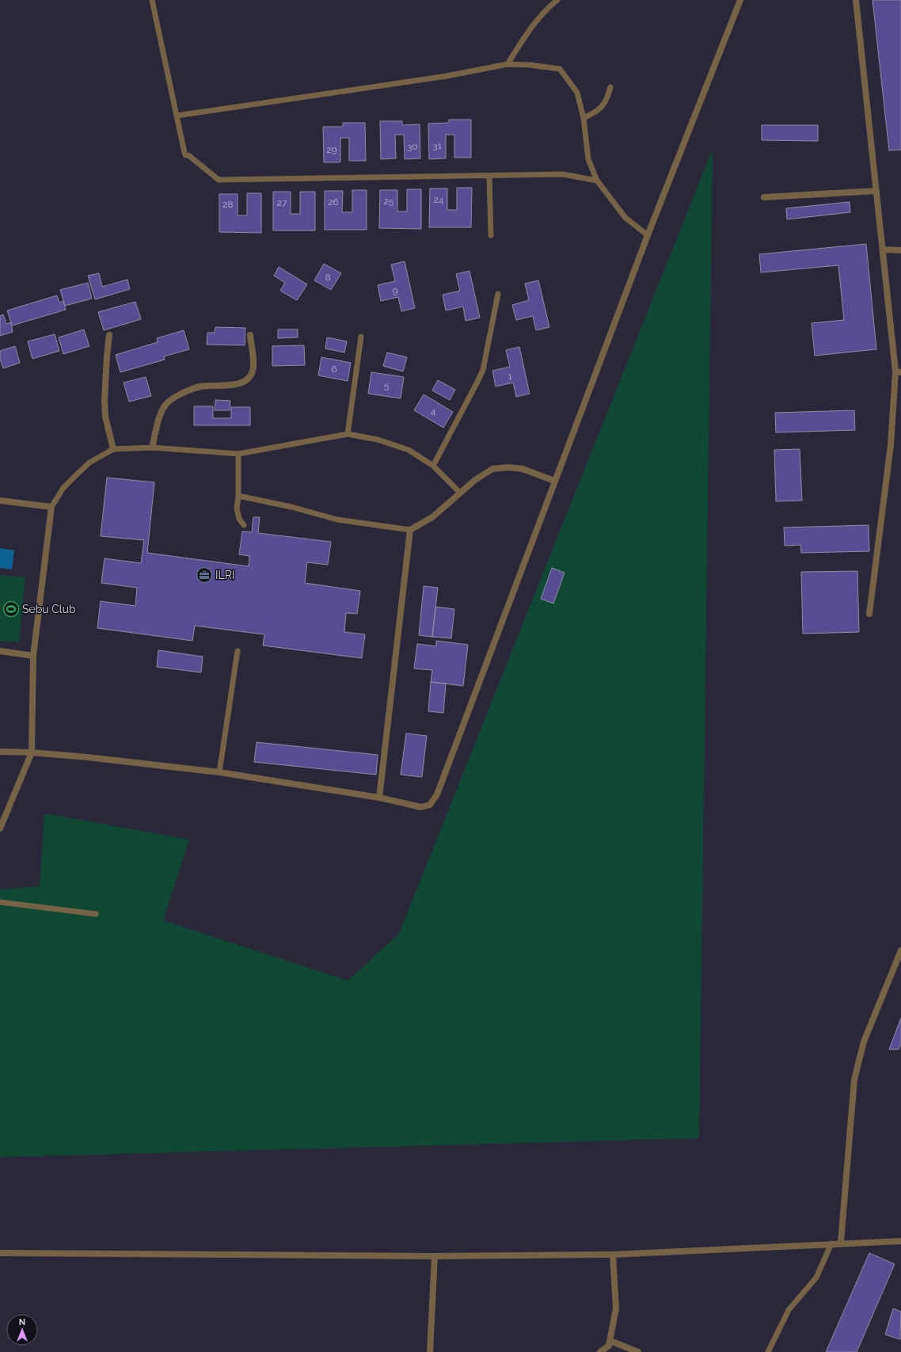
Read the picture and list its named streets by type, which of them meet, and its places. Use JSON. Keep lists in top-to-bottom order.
{
  "places": {
    "office": ["ILRI"],
    "sports": ["Sebu Club"]
  },
  "house_numbers": [
    "31",
    "30",
    "29",
    "24",
    "25",
    "26",
    "27",
    "28",
    "8",
    "9",
    "6",
    "1",
    "5",
    "4"
  ],
  "north": "top"
}
